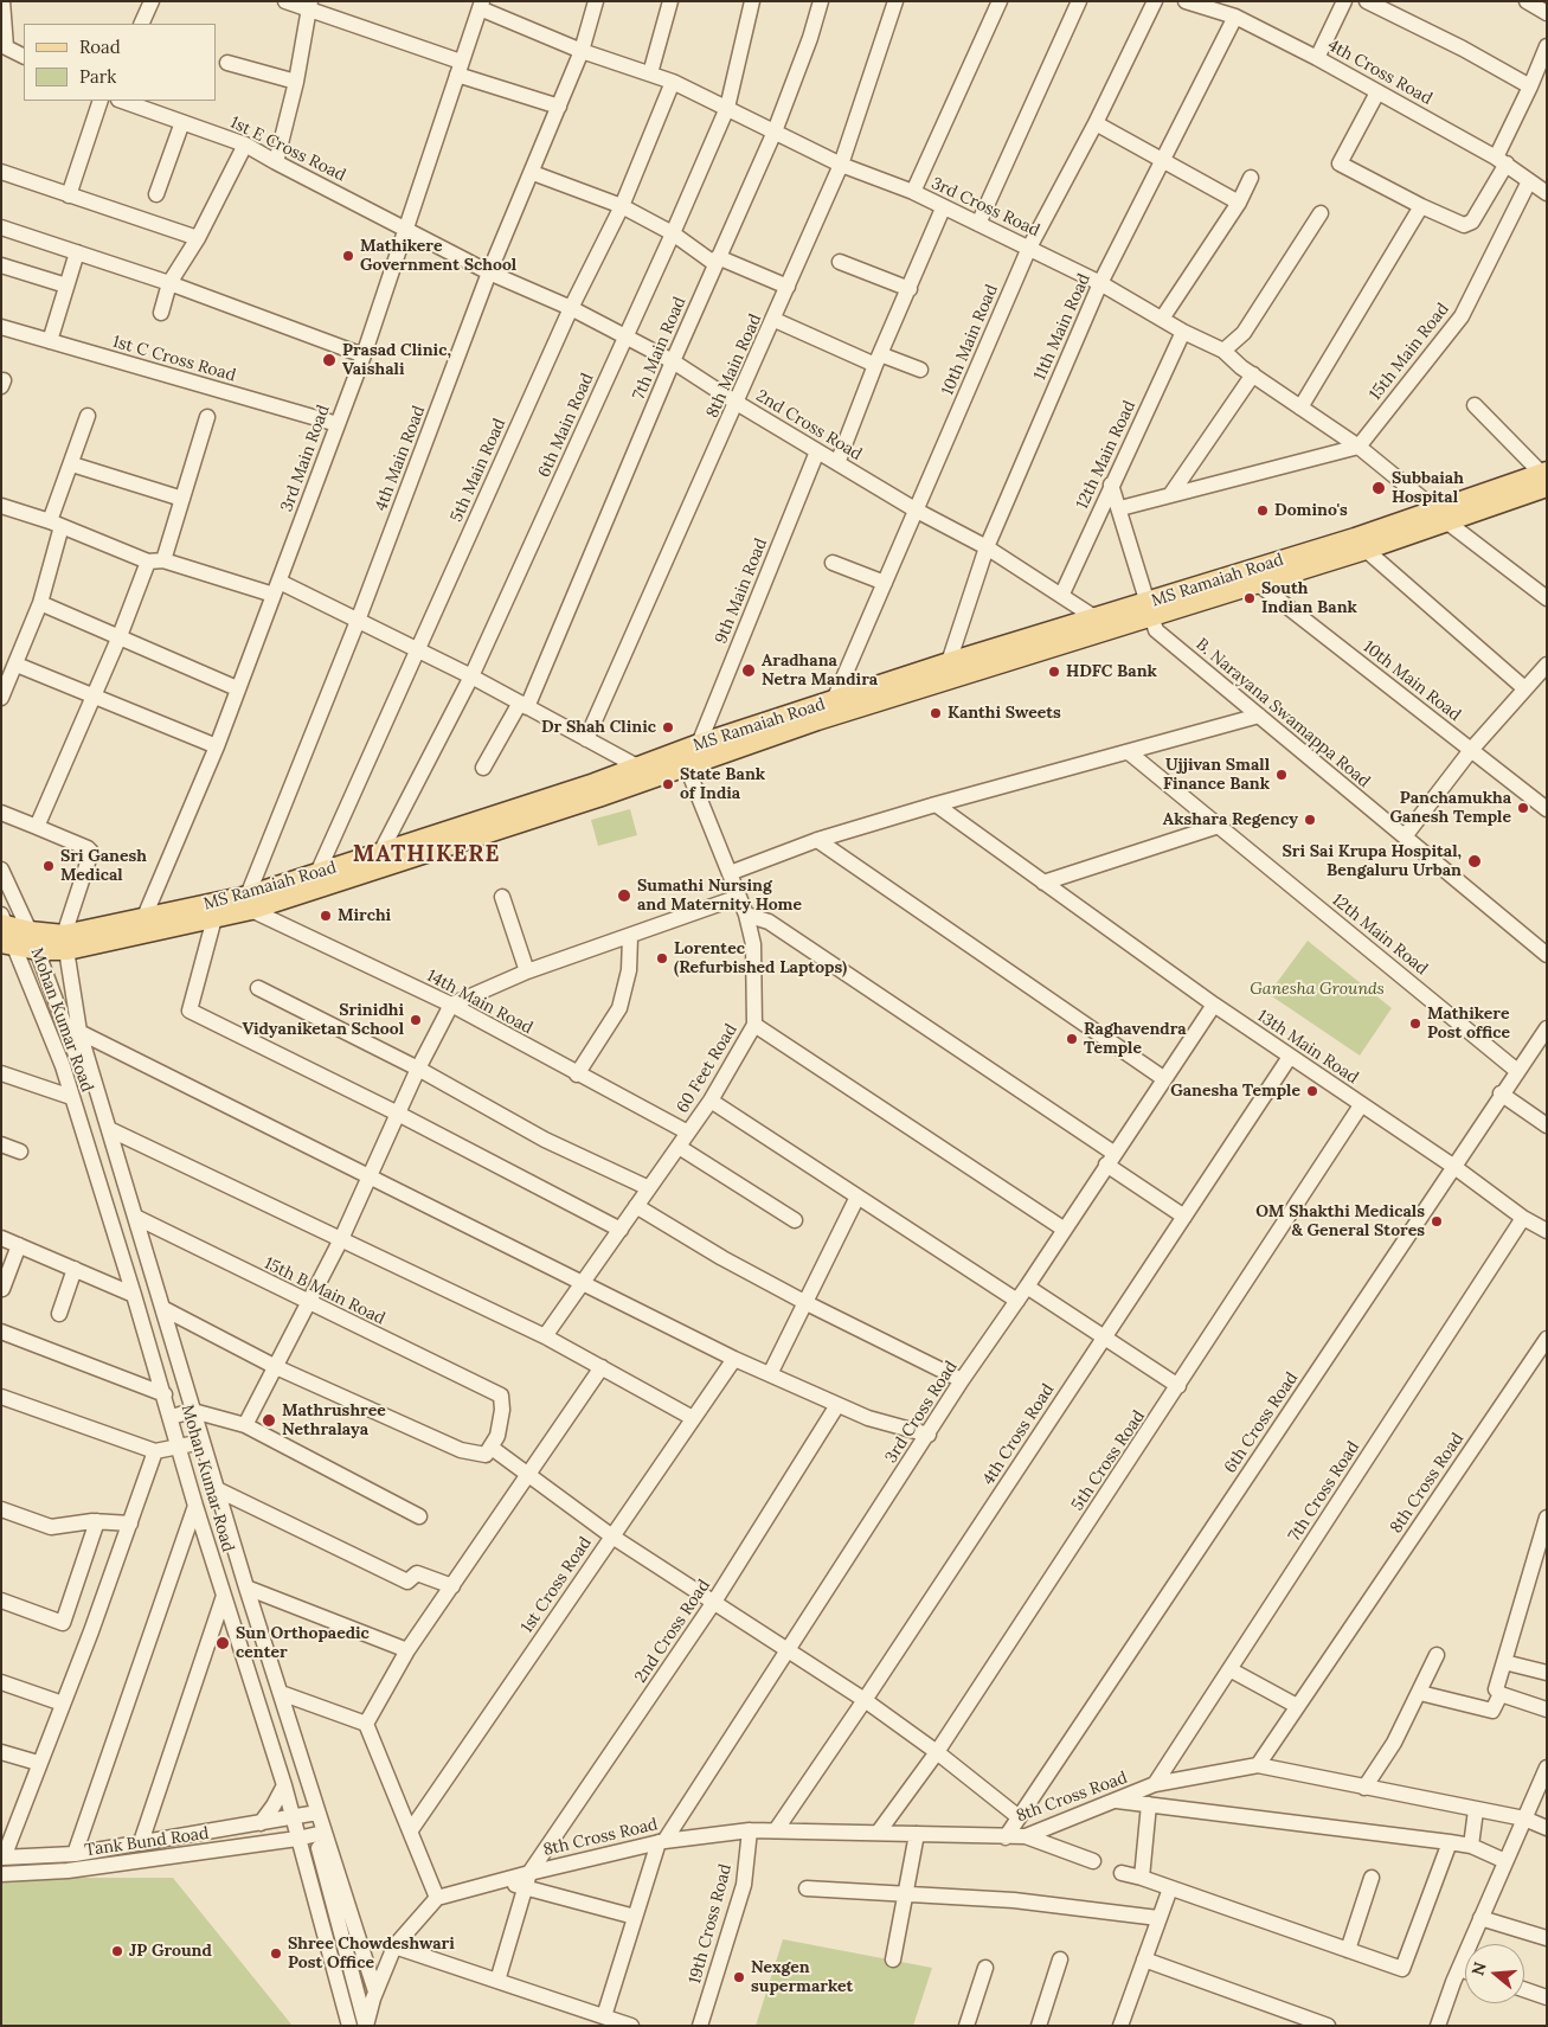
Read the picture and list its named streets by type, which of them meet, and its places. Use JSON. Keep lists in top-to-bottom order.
{
  "streets": {
    "main road": ["MS Ramaiah Road"],
    "street": [
      "4th Cross Road",
      "1st E Cross Road",
      "3rd Cross Road",
      "11th Main Road",
      "10th Main Road",
      "7th Main Road",
      "15th Main Road",
      "1st C Cross Road",
      "8th Main Road",
      "6th Main Road",
      "2nd Cross Road",
      "12th Main Road",
      "3rd Main Road",
      "4th Main Road",
      "5th Main Road",
      "9th Main Road",
      "B. Narayana Swamappa Road",
      "14th Main Road",
      "Mohan Kumar Road",
      "13th Main Road",
      "60 Feet Road",
      "15th B Main Road",
      "6th Cross Road",
      "5th Cross Road",
      "8th Cross Road",
      "7th Cross Road",
      "1st Cross Road",
      "Tank Bund Road",
      "19th Cross Road"
    ]
  },
  "crossings": [
    ["4th Cross Road", "11th Main Road"],
    ["4th Cross Road", "15th Main Road"],
    ["4th Cross Road", "13th Main Road"],
    ["4th Cross Road", "8th Cross Road"],
    ["1st E Cross Road", "2nd Cross Road"],
    ["1st E Cross Road", "3rd Main Road"],
    ["3rd Cross Road", "11th Main Road"],
    ["3rd Cross Road", "10th Main Road"],
    ["3rd Cross Road", "7th Main Road"],
    ["3rd Cross Road", "15th Main Road"],
    ["3rd Cross Road", "8th Main Road"],
    ["3rd Cross Road", "6th Main Road"],
    ["3rd Cross Road", "12th Main Road"],
    ["3rd Cross Road", "3rd Main Road"],
    ["3rd Cross Road", "4th Main Road"],
    ["3rd Cross Road", "5th Main Road"],
    ["3rd Cross Road", "MS Ramaiah Road"],
    ["3rd Cross Road", "13th Main Road"],
    ["3rd Cross Road", "8th Cross Road"],
    ["11th Main Road", "2nd Cross Road"],
    ["11th Main Road", "MS Ramaiah Road"],
    ["10th Main Road", "2nd Cross Road"],
    ["10th Main Road", "MS Ramaiah Road"],
    ["7th Main Road", "2nd Cross Road"],
    ["1st C Cross Road", "3rd Main Road"],
    ["8th Main Road", "2nd Cross Road"],
    ["6th Main Road", "2nd Cross Road"],
    ["6th Main Road", "MS Ramaiah Road"],
    ["2nd Cross Road", "12th Main Road"],
    ["2nd Cross Road", "3rd Main Road"],
    ["2nd Cross Road", "4th Main Road"],
    ["2nd Cross Road", "5th Main Road"],
    ["2nd Cross Road", "MS Ramaiah Road"],
    ["2nd Cross Road", "9th Main Road"],
    ["2nd Cross Road", "8th Cross Road"],
    ["12th Main Road", "B. Narayana Swamappa Road"],
    ["12th Main Road", "6th Cross Road"],
    ["3rd Main Road", "MS Ramaiah Road"],
    ["4th Main Road", "MS Ramaiah Road"],
    ["4th Main Road", "14th Main Road"],
    ["5th Main Road", "MS Ramaiah Road"],
    ["MS Ramaiah Road", "9th Main Road"],
    ["MS Ramaiah Road", "B. Narayana Swamappa Road"],
    ["MS Ramaiah Road", "14th Main Road"],
    ["MS Ramaiah Road", "Mohan Kumar Road"],
    ["MS Ramaiah Road", "60 Feet Road"],
    ["9th Main Road", "60 Feet Road"],
    ["14th Main Road", "60 Feet Road"],
    ["Mohan Kumar Road", "Tank Bund Road"],
    ["13th Main Road", "6th Cross Road"],
    ["13th Main Road", "5th Cross Road"],
    ["13th Main Road", "7th Cross Road"],
    ["6th Cross Road", "8th Cross Road"],
    ["5th Cross Road", "8th Cross Road"],
    ["8th Cross Road", "7th Cross Road"],
    ["8th Cross Road", "19th Cross Road"]
  ],
  "districts": ["MATHIKERE"],
  "parks": ["Ganesha Grounds"],
  "places": [
    "Mathikere Government School",
    "Prasad Clinic, Vaishali",
    "Subbaiah Hospital",
    "Domino's",
    "South Indian Bank",
    "Aradhana Netra Mandira",
    "HDFC Bank",
    "Kanthi Sweets",
    "Dr Shah Clinic",
    "Ujjivan Small Finance Bank",
    "State Bank of India",
    "Panchamukha Ganesh Temple",
    "Akshara Regency",
    "Sri Sai Krupa Hospital, Bengaluru Urban",
    "Sri Ganesh Medical",
    "Sumathi Nursing and Maternity Home",
    "Mirchi",
    "Lorentec (Refurbished Laptops)",
    "Srinidhi Vidyaniketan School",
    "Mathikere Post office",
    "Raghavendra Temple",
    "Ganesha Temple",
    "OM Shakthi Medicals & General Stores",
    "Mathrushree Nethralaya",
    "Sun Orthopaedic center",
    "JP Ground",
    "Shree Chowdeshwari Post Office",
    "Nexgen supermarket"
  ],
  "legend": ["Road", "Park"],
  "north": "left"
}
